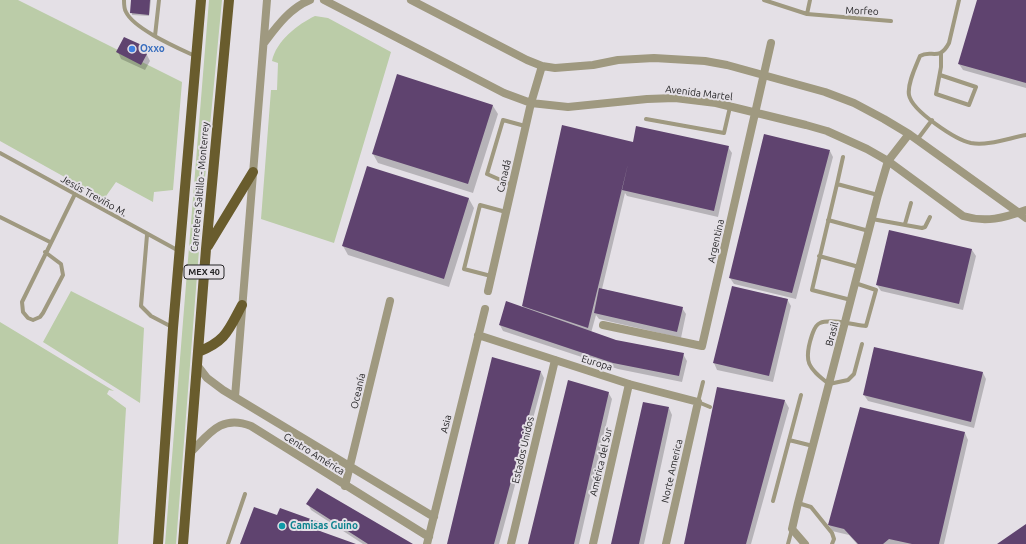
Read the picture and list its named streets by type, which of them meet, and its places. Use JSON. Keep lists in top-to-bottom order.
{
  "streets": {
    "main road": ["Carretera Saltillo - Monterrey", "MEX 40"],
    "street": [
      "Avenida Martel",
      "Canadá",
      "Argentina",
      "Brasil",
      "Europa",
      "Oceanía",
      "Asia",
      "Estados Unidos",
      "Centro América",
      "América del Sur",
      "Norte America"
    ],
    "lane": ["Morfeo", "Jesús Treviño M."]
  },
  "crossings": [
    ["Avenida Martel", "Canadá"],
    ["Avenida Martel", "Argentina"],
    ["Avenida Martel", "Brasil"],
    ["Carretera Saltillo - Monterrey", "Jesús Treviño M."],
    ["Carretera Saltillo - Monterrey", "Centro América"],
    ["Europa", "Asia"],
    ["Europa", "Estados Unidos"],
    ["Europa", "América del Sur"],
    ["Europa", "Norte America"],
    ["Oceanía", "Centro América"],
    ["Asia", "Centro América"]
  ],
  "places": ["Oxxo", "Camisas Guino"]
}
